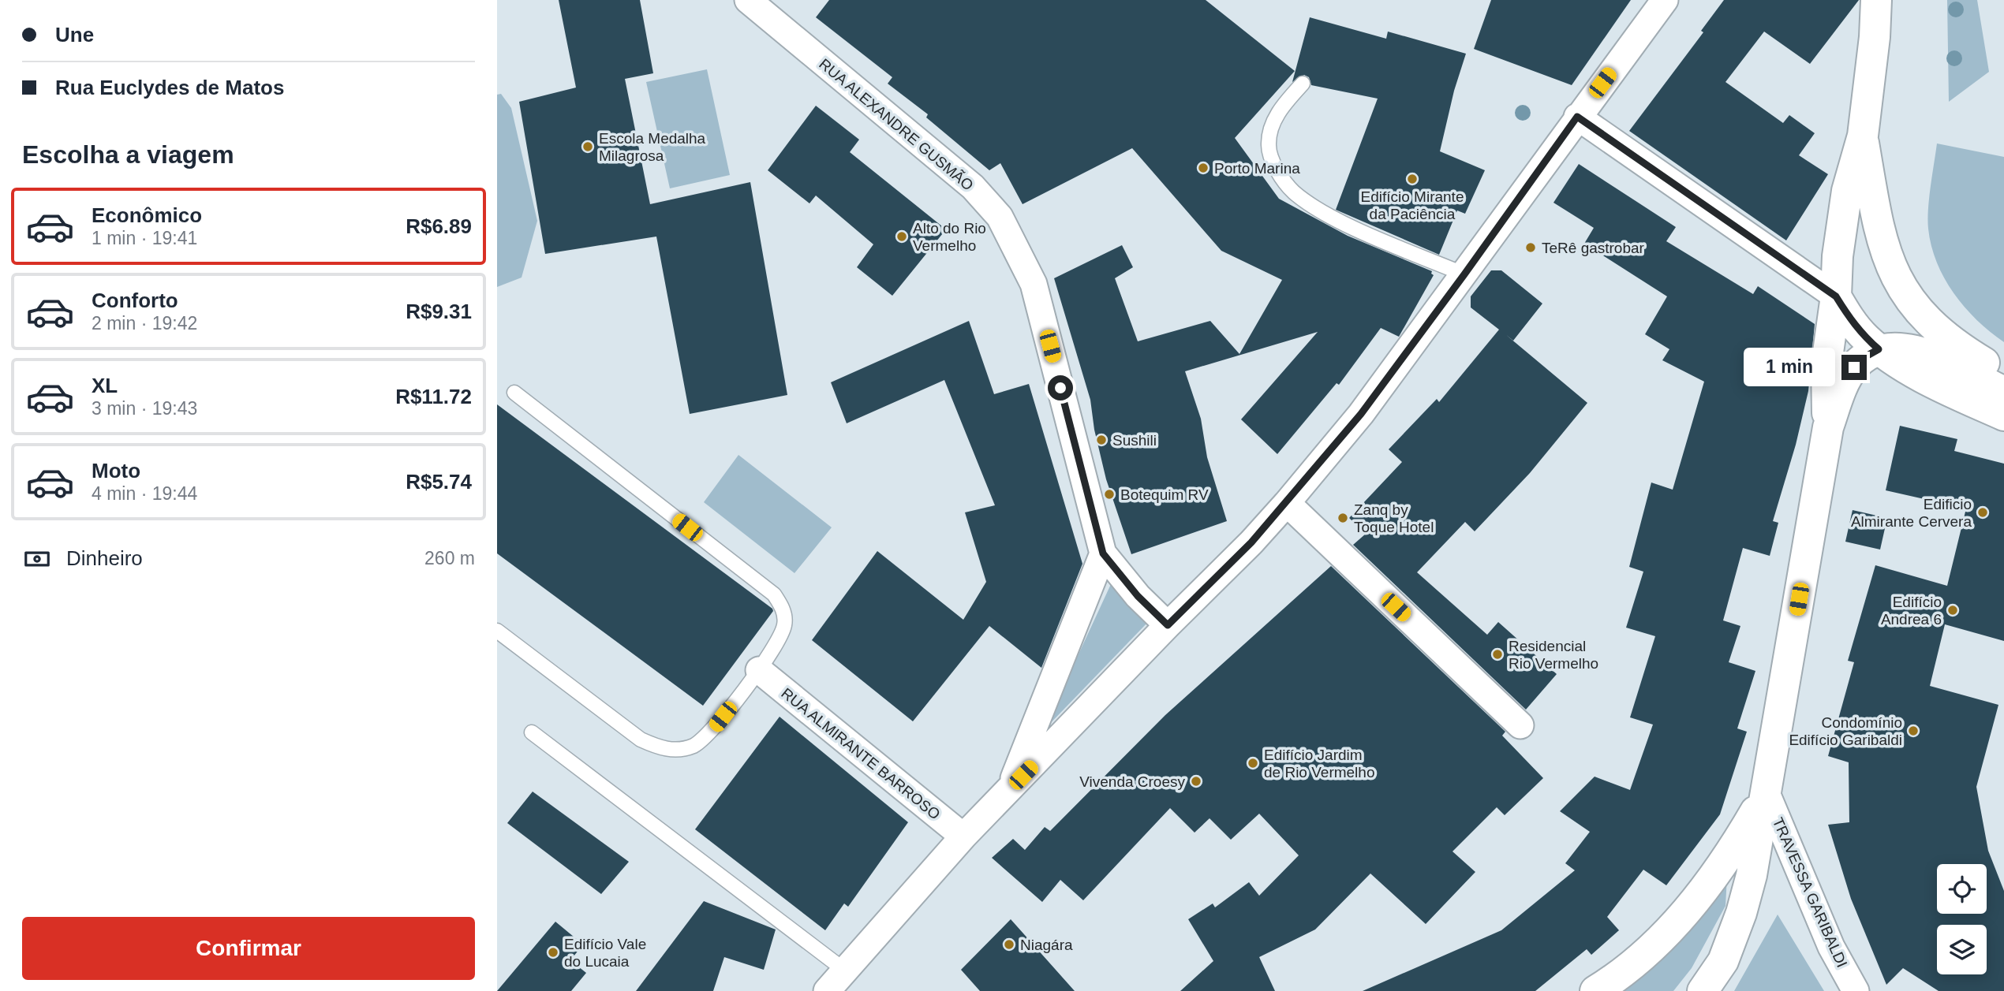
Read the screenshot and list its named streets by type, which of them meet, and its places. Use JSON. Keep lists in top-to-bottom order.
{
  "streets": {
    "street": ["RUA ALEXANDRE GUSMÃO", "RUA ALMIRANTE BARROSO", "TRAVESSA GARIBALDI"]
  },
  "places": [
    "Escola Medalha Milagrosa",
    "Porto Marina",
    "Edifício Mirante da Paciência",
    "Alto do Rio Vermelho",
    "TeRê gastrobar",
    "Sushili",
    "Botequim RV",
    "Edificio Almirante Cervera",
    "Zanq by Toque Hotel",
    "Edifício Andrea 6",
    "Residencial Rio Vermelho",
    "Condomínio Edifício Garibaldi",
    "Edifício Jardim de Rio Vermelho",
    "Vivenda Croesy",
    "Niagára",
    "Edifício Vale do Lucaia"
  ],
  "page": {
    "banner": ["Une", "Rua Euclydes de Matos"],
    "heading": "Escolha a viagem",
    "list": [
      {
        "name": "Econômico",
        "note": "1 min · 19:41",
        "value": "R$6.89"
      },
      {
        "name": "Conforto",
        "note": "2 min · 19:42",
        "value": "R$9.31"
      },
      {
        "name": "XL",
        "note": "3 min · 19:43",
        "value": "R$11.72"
      },
      {
        "name": "Moto",
        "note": "4 min · 19:44",
        "value": "R$5.74"
      }
    ],
    "bubble": "1 min",
    "pay": ["Dinheiro", "260 m"],
    "buttons": "Confirmar"
  }
}
